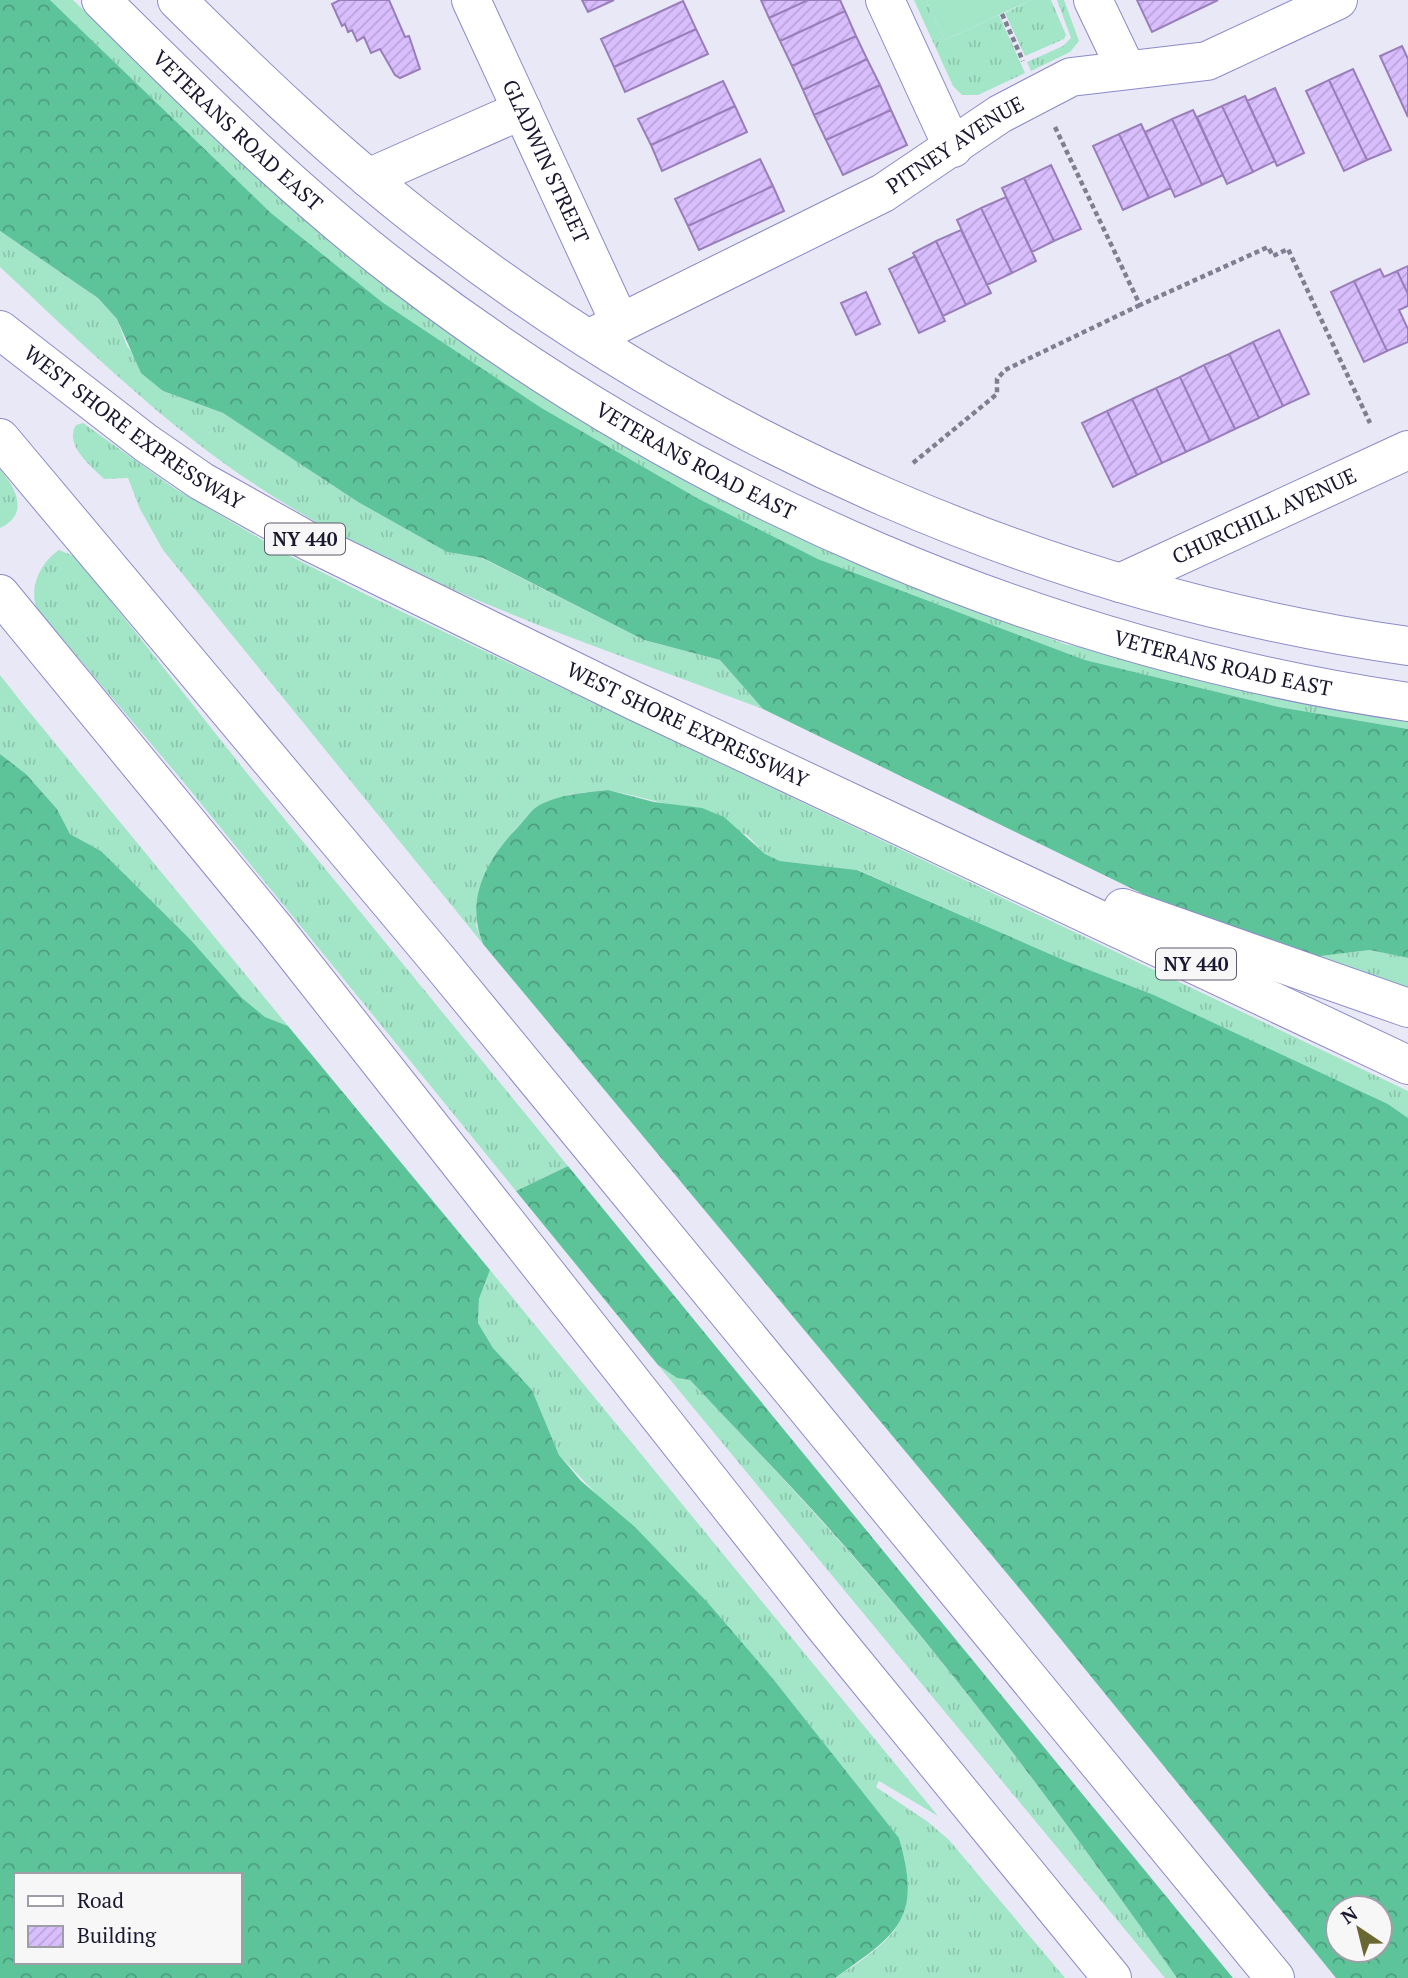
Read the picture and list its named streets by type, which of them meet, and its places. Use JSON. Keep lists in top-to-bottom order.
{
  "streets": {
    "main road": [
      "VETERANS ROAD EAST",
      "PITNEY AVENUE",
      "GLADWIN STREET",
      "WEST SHORE EXPRESSWAY",
      "CHURCHILL AVENUE",
      "NY 440"
    ]
  },
  "crossings": [
    ["PITNEY AVENUE", "GLADWIN STREET"]
  ],
  "legend": ["Road", "Building"],
  "north": "top left"
}
